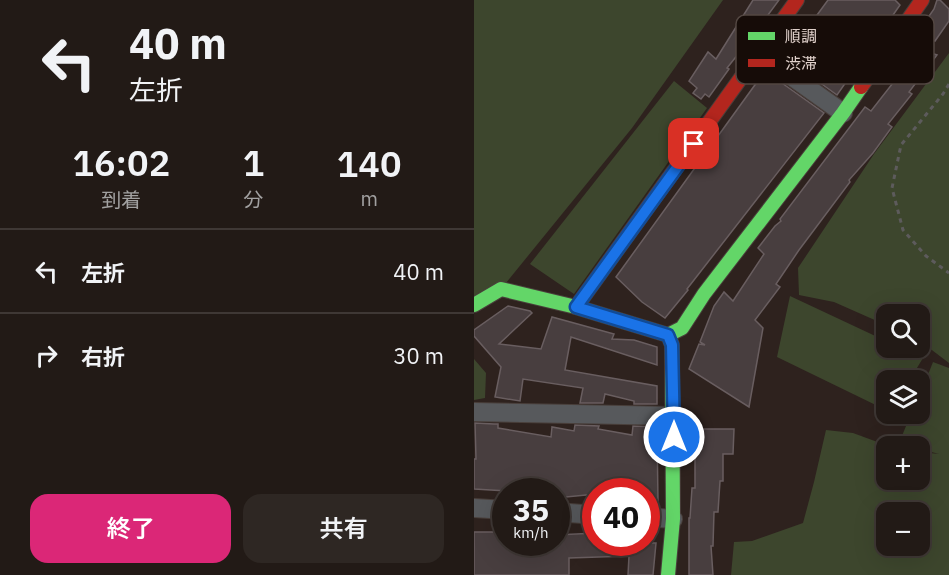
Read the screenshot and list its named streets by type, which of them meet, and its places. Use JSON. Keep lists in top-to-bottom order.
{
  "legend": ["順調", "渋滞"],
  "page": {
    "turn": ["40 m", "左折"],
    "eta": [
      "16:02",
      "到着",
      "1",
      "分",
      "140",
      "m"
    ],
    "list": [
      {
        "name": "左折",
        "value": "40 m"
      },
      {
        "name": "右折",
        "value": "30 m"
      }
    ],
    "map_buttons": ["+", "−"],
    "speed": "35 km/h",
    "limit": "40",
    "buttons": ["終了", "共有"]
  }
}
